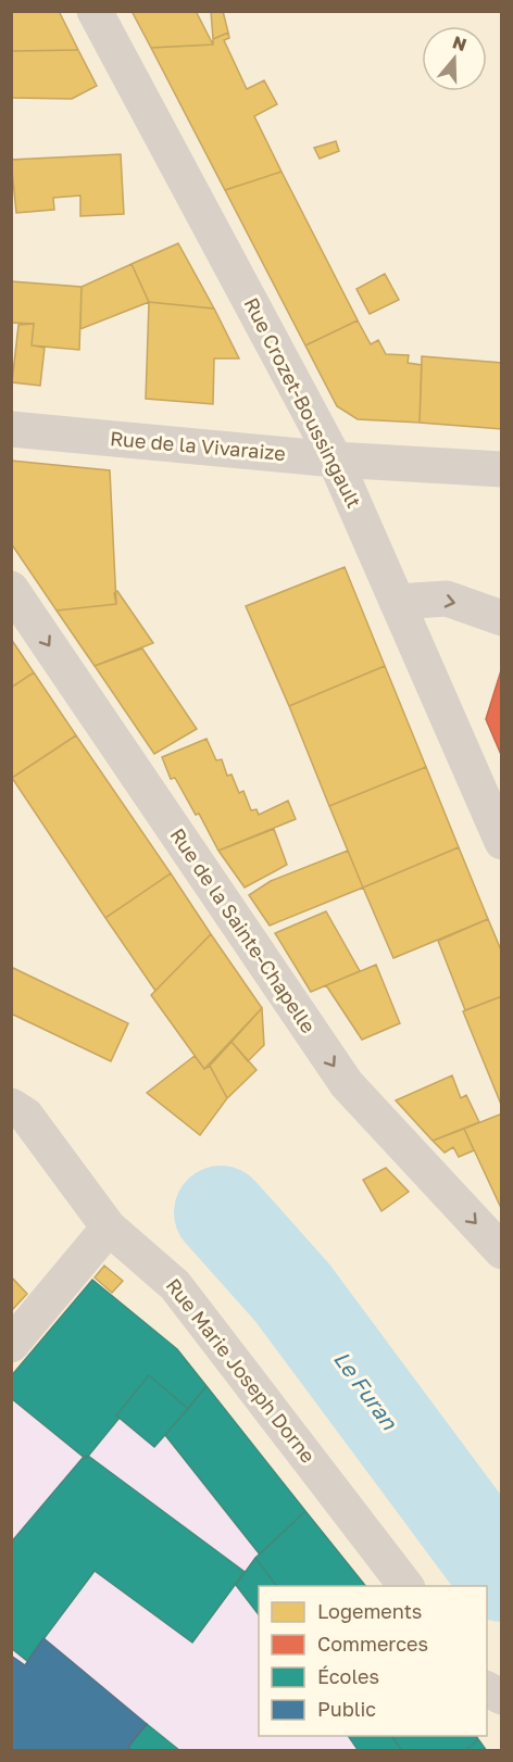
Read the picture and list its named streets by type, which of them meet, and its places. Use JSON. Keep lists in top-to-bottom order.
{
  "streets": {
    "street": [
      "Rue Crozet-Boussingault",
      "Rue de la Vivaraize",
      "Rue de la Sainte-Chapelle",
      "Rue Marie Joseph Dorne"
    ]
  },
  "crossings": [
    ["Rue Crozet-Boussingault", "Rue de la Vivaraize"]
  ],
  "one_way": ["Rue de la Sainte-Chapelle"],
  "water": ["Le Furan"],
  "legend": [
    "Logements",
    "Commerces",
    "Écoles",
    "Public"
  ],
  "north": "top"
}
